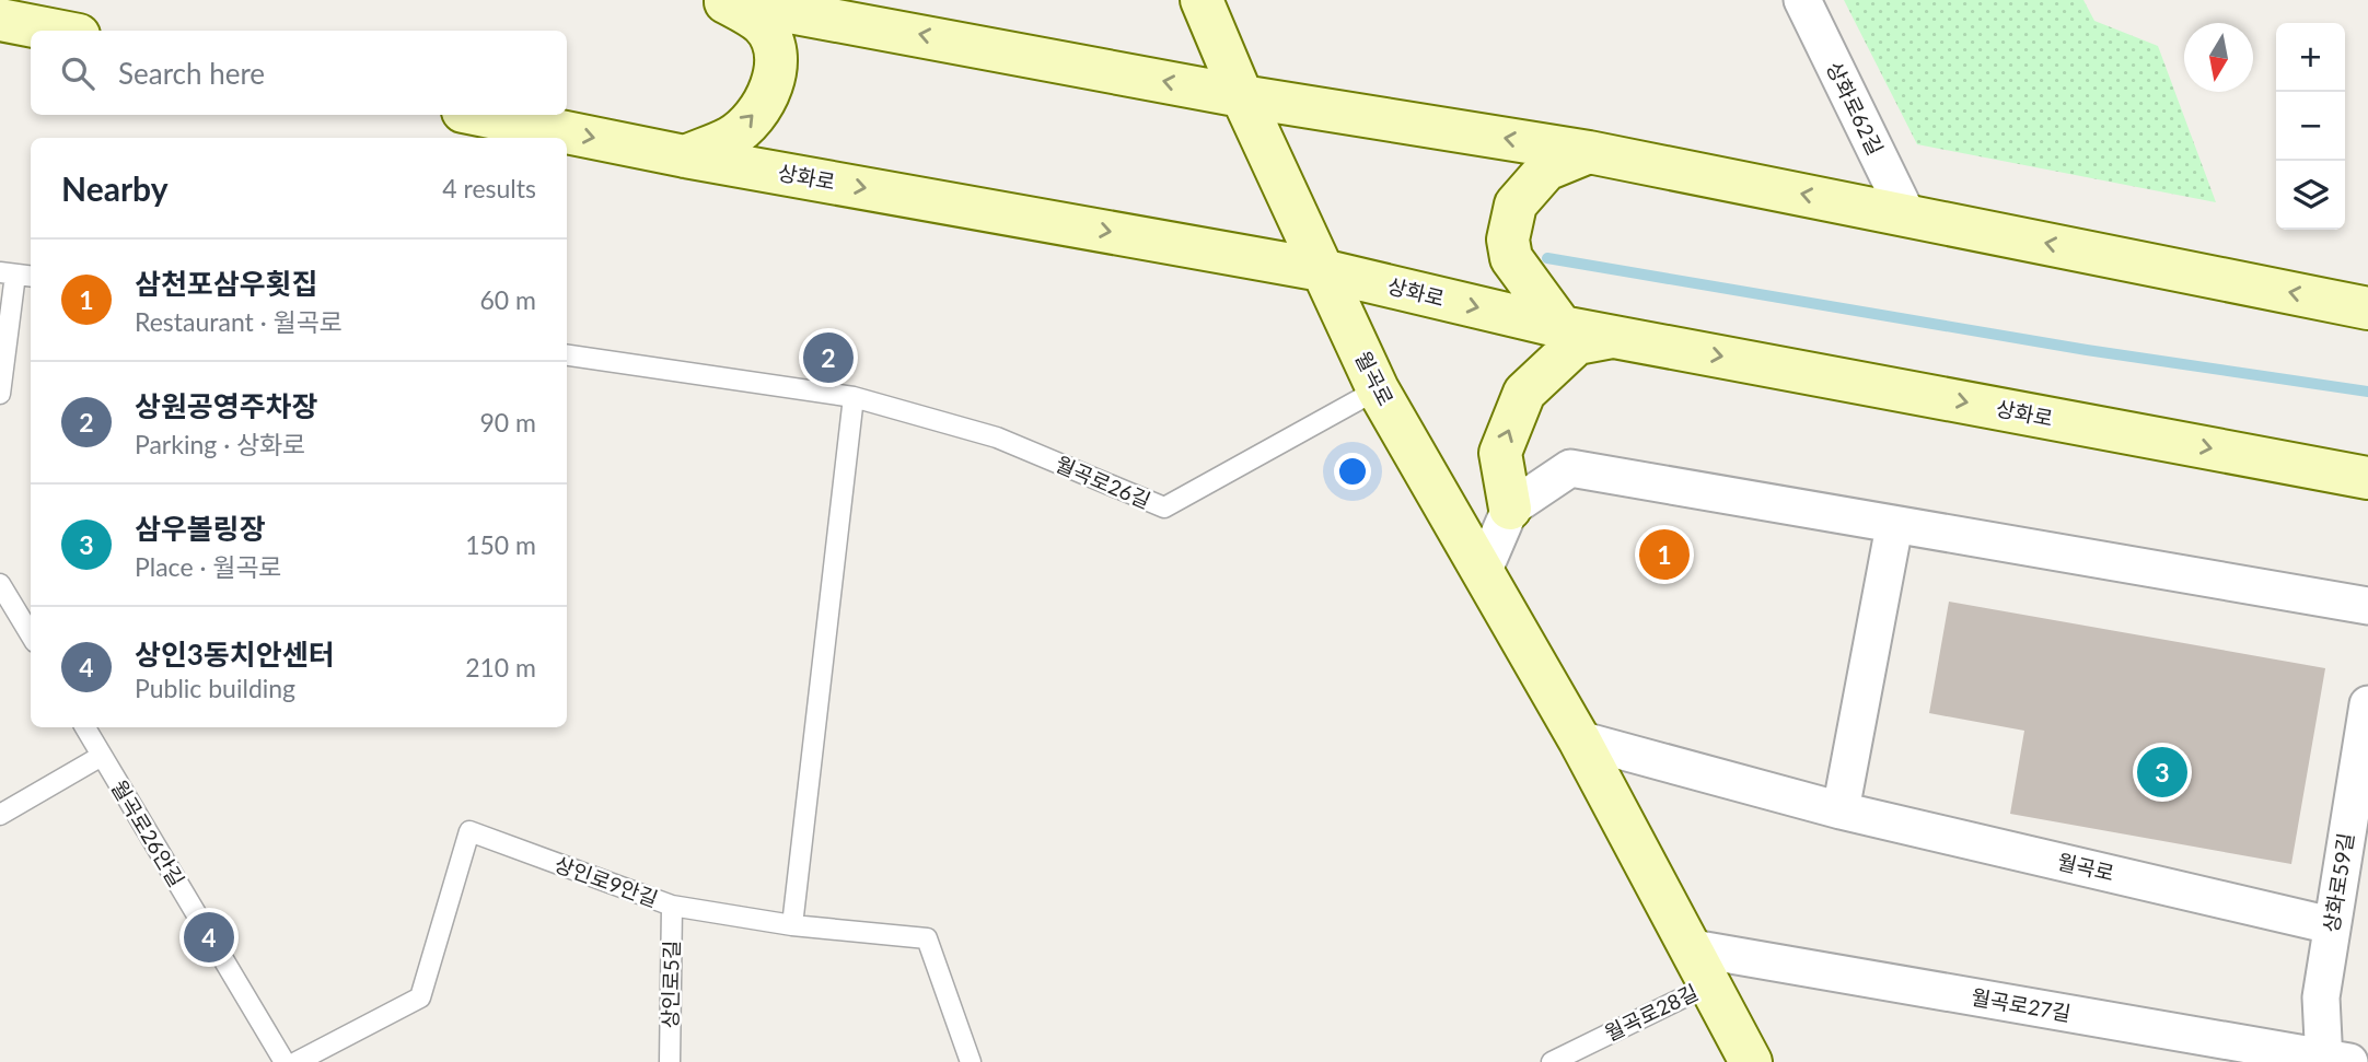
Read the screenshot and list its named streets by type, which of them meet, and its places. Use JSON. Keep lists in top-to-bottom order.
{
  "streets": {
    "main road": ["상화로", "월곡로"],
    "street": ["상화로62길", "상화로59길", "월곡로27길"],
    "lane": [
      "월곡로26길",
      "월곡로26안길",
      "상인로9안길",
      "상인로5길",
      "월곡로28길"
    ]
  },
  "crossings": [
    ["상화로", "월곡로"],
    ["월곡로", "월곡로26길"],
    ["월곡로", "상화로59길"],
    ["월곡로", "월곡로27길"],
    ["월곡로", "월곡로28길"],
    ["상인로9안길", "상인로5길"],
    ["상화로59길", "월곡로27길"],
    ["월곡로27길", "월곡로28길"]
  ],
  "north": "bottom",
  "page": {
    "map_buttons": ["+", "−"],
    "search": "Search here",
    "heading": ["Nearby", "4 results"],
    "list": [
      {
        "mark": "1",
        "name": "삼천포삼우횟집",
        "note": "Restaurant · 월곡로",
        "value": "60 m"
      },
      {
        "mark": "2",
        "name": "상원공영주차장",
        "note": "Parking · 상화로",
        "value": "90 m"
      },
      {
        "mark": "3",
        "name": "삼우볼링장",
        "note": "Place · 월곡로",
        "value": "150 m"
      },
      {
        "mark": "4",
        "name": "상인3동치안센터",
        "note": "Public building",
        "value": "210 m"
      }
    ],
    "pins": [
      "2",
      "1",
      "3",
      "4"
    ]
  }
}
